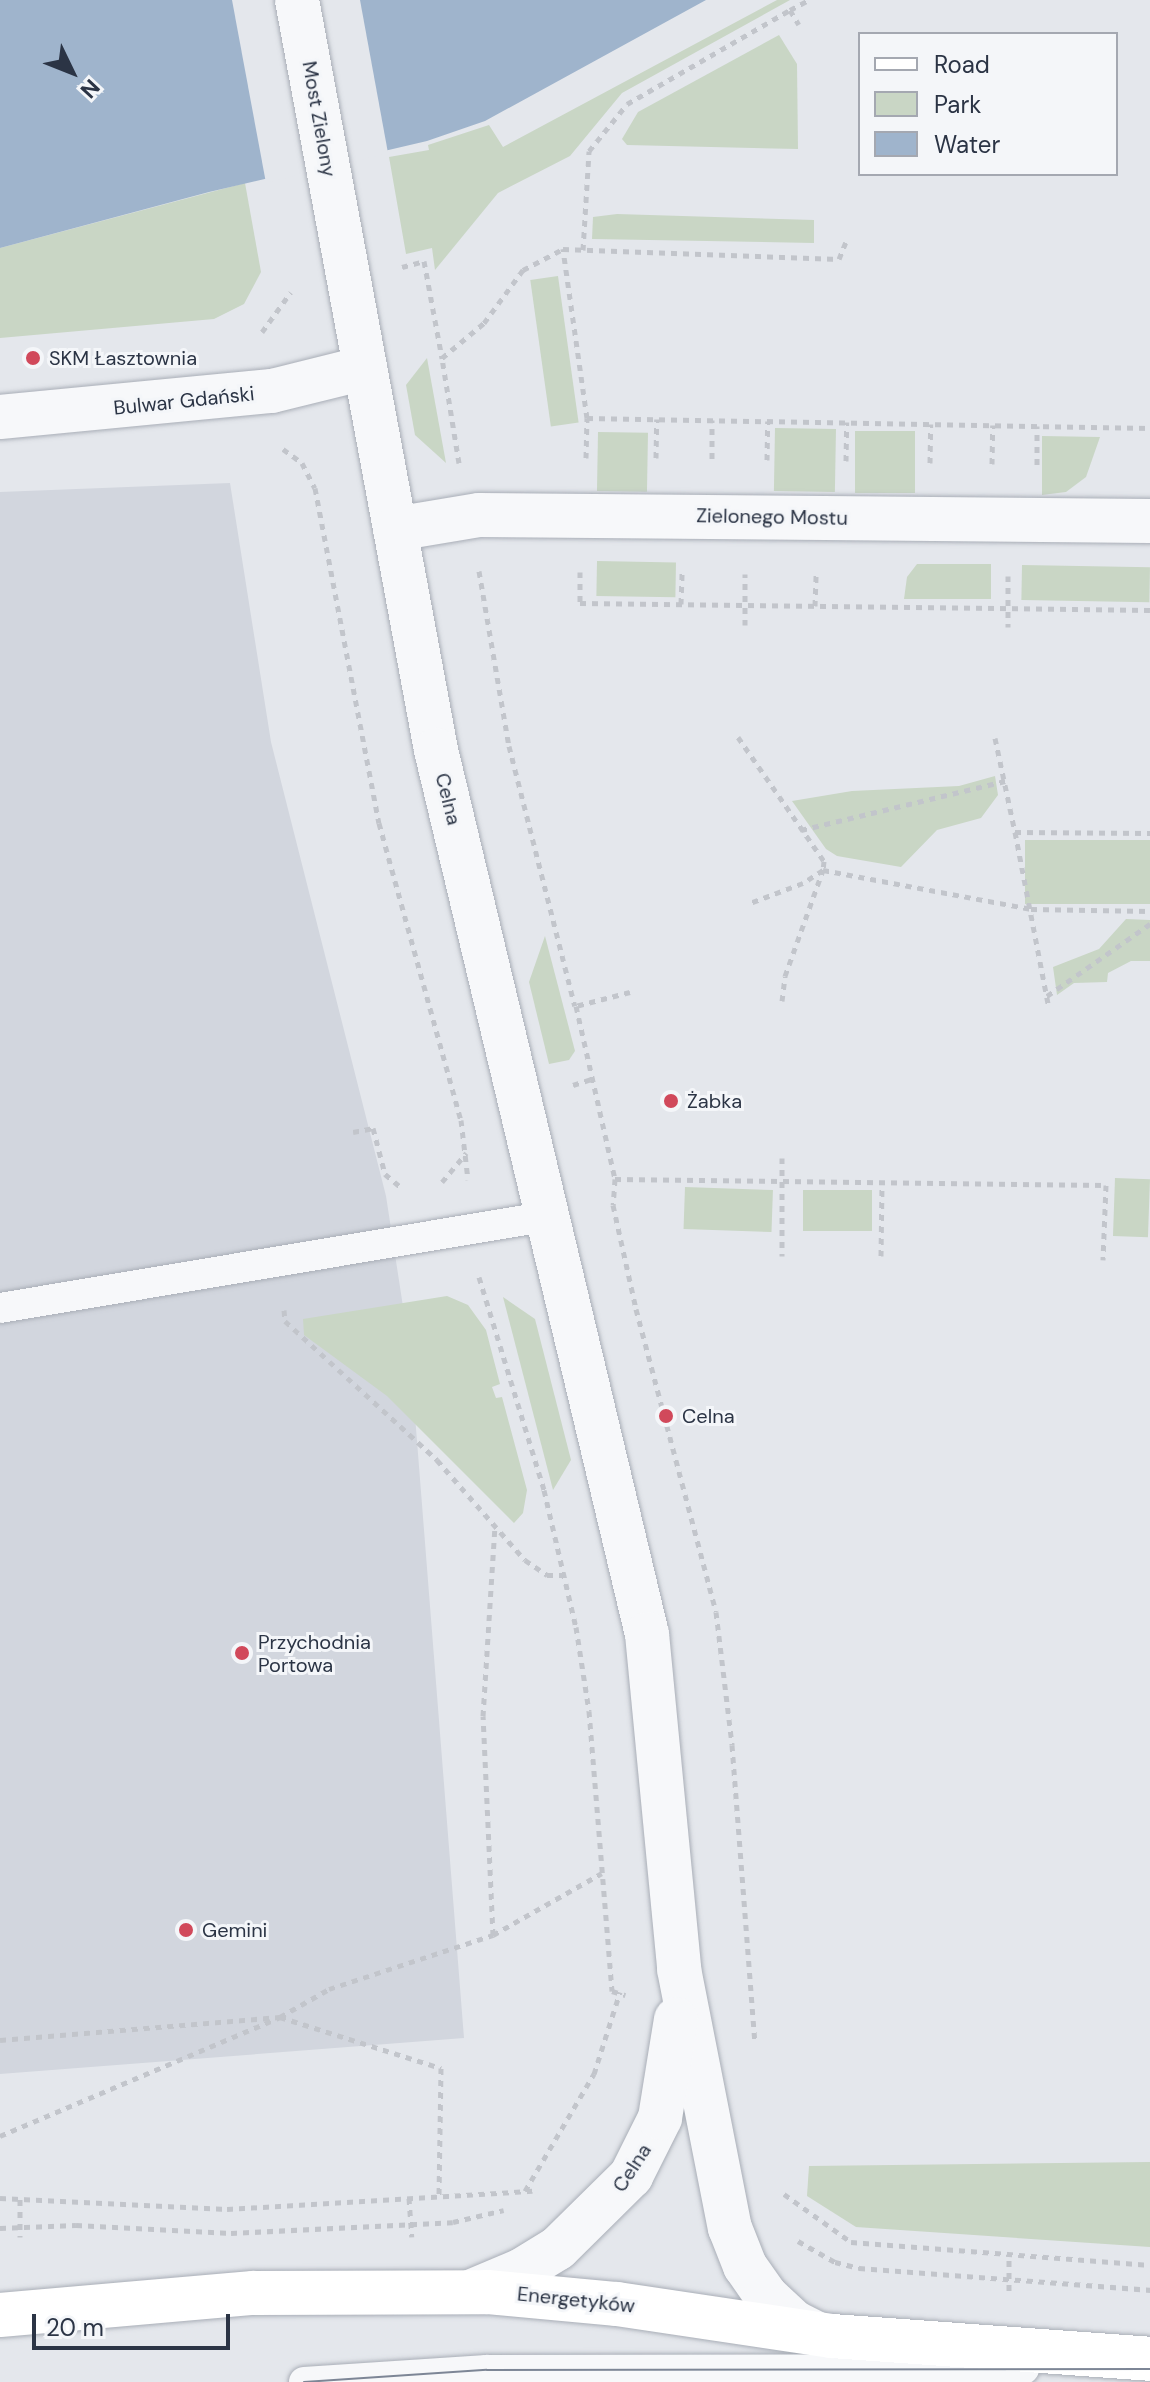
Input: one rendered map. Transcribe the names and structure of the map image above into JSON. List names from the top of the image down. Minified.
{"streets":{"main road":["Energetyków"],"street":["Most Zielony","Bulwar Gdański","Zielonego Mostu","Celna"]},"crossings":[["Most Zielony","Celna"],["Bulwar Gdański","Celna"],["Zielonego Mostu","Celna"],["Celna","Energetyków"]],"places":["SKM Łasztownia","Żabka","Celna","Przychodnia Portowa","Gemini"],"legend":["Road","Park","Water"],"scale_bar":"20 m","north":"bottom right"}
